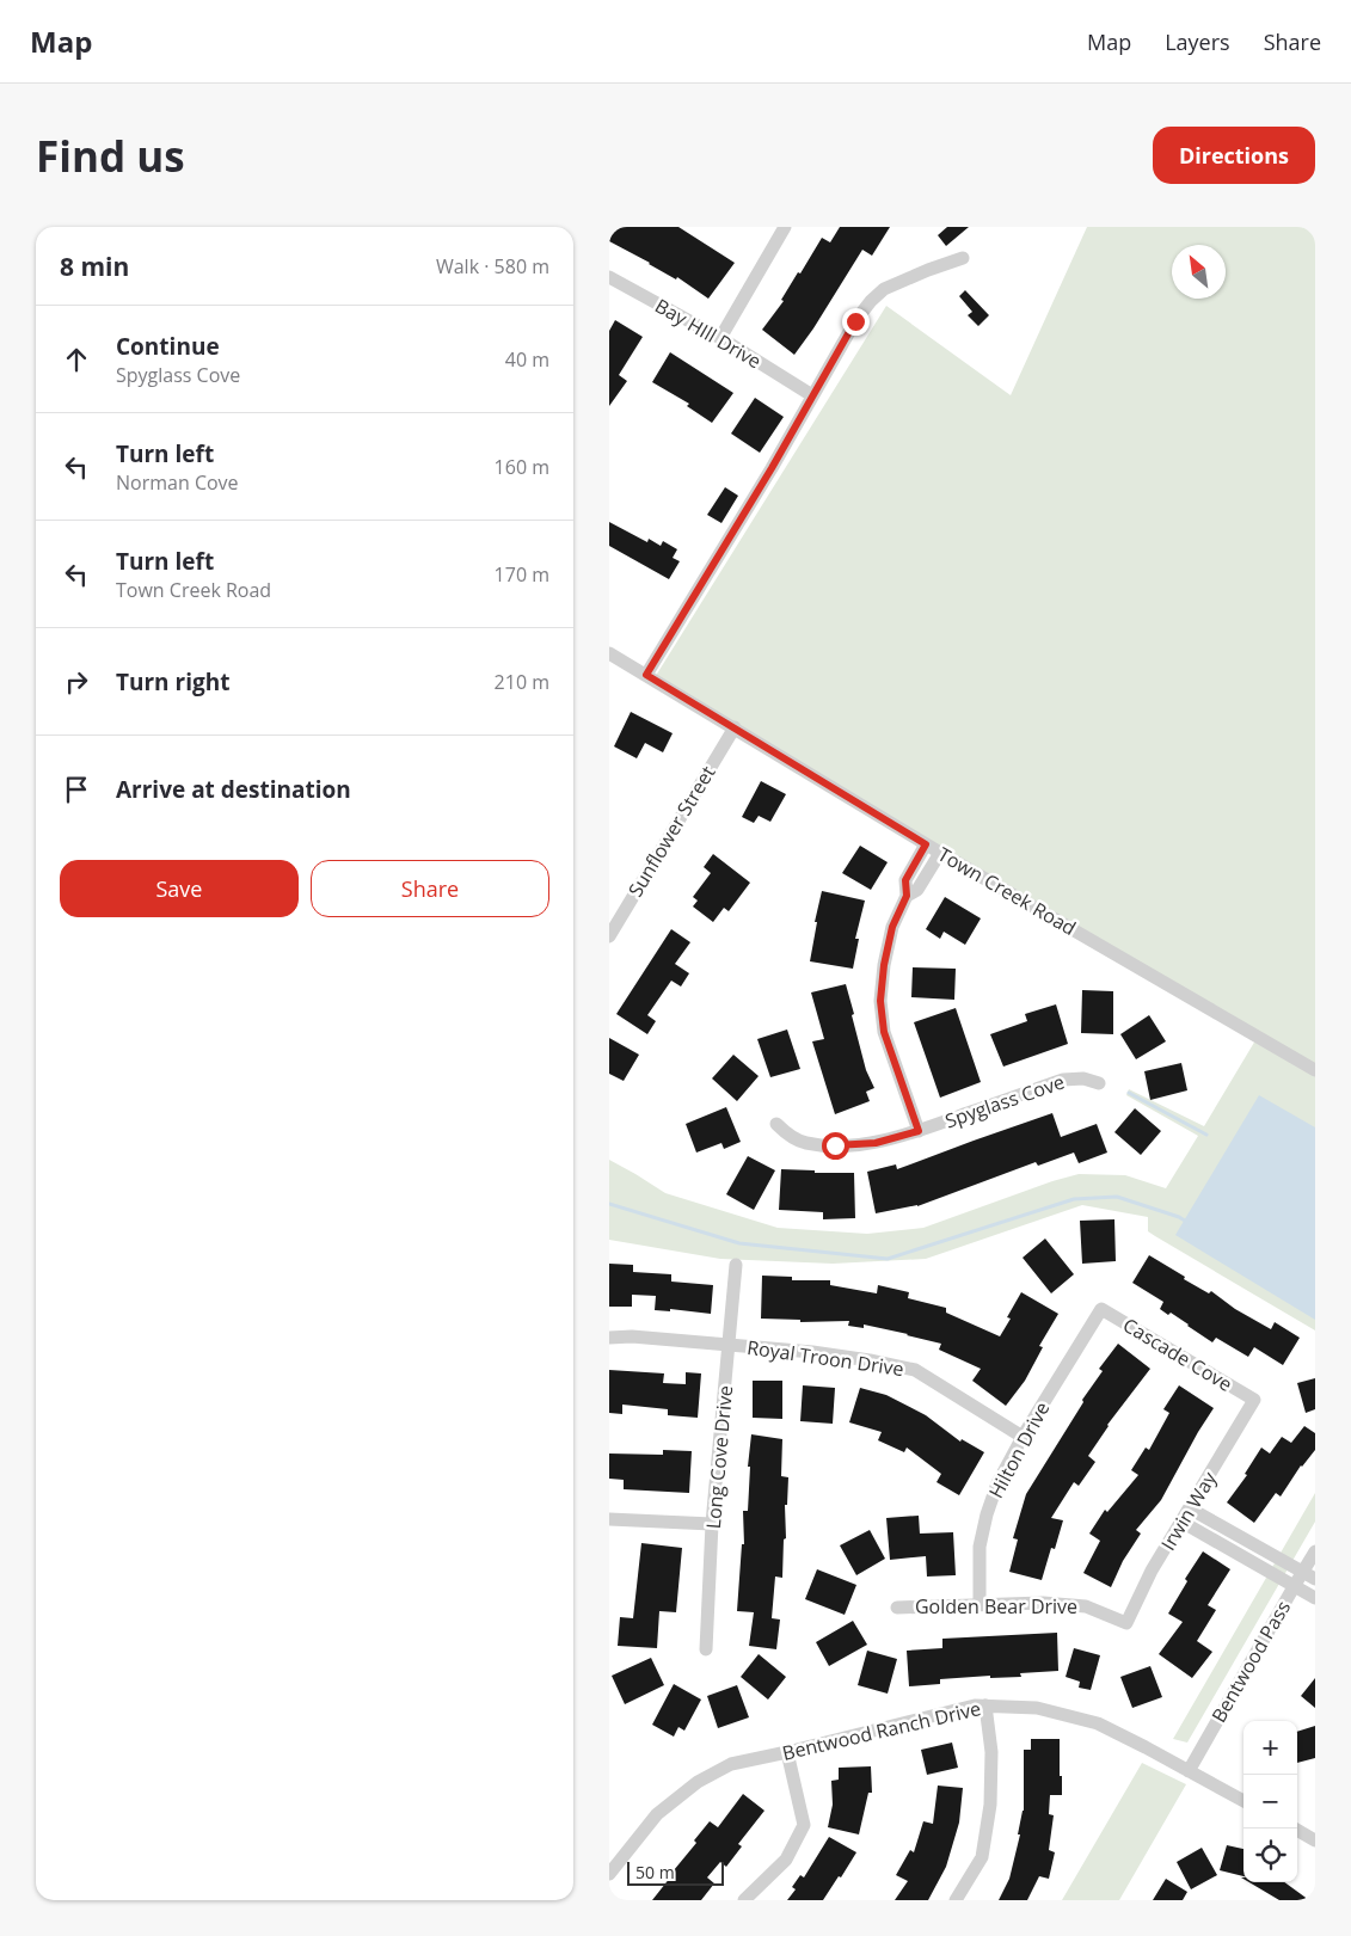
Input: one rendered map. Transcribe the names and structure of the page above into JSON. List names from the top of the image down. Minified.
{"streets":{"street":["Bay HIll Drive","Sunflower Street","Town Creek Road","Spyglass Cove","Cascade Cove","Royal Troon Drive","Hilton Drive","Long Cove Drive","Irwin Way","Golden Bear Drive","Bentwood Pass","Bentwood Ranch Drive"]},"crossings":[["Sunflower Street","Town Creek Road"],["Cascade Cove","Hilton Drive"],["Cascade Cove","Irwin Way"],["Royal Troon Drive","Hilton Drive"],["Royal Troon Drive","Long Cove Drive"],["Hilton Drive","Golden Bear Drive"],["Irwin Way","Golden Bear Drive"],["Bentwood Pass","Bentwood Ranch Drive"]],"scale_bar":"50 m","north":"top left","page":{"header":"Map","nav":["Map","Layers","Share"],"buttons":["Directions",["Save","Share"]],"title":"Find us","heading":["8 min","Walk · 580 m"],"list":[["Continue","Spyglass Cove","40 m"],["Turn left","Norman Cove","160 m"],["Turn left","Town Creek Road","170 m"],["Turn right","210 m"],"Arrive at destination"],"map_buttons":["+","−"],"scale":"50 m"}}
